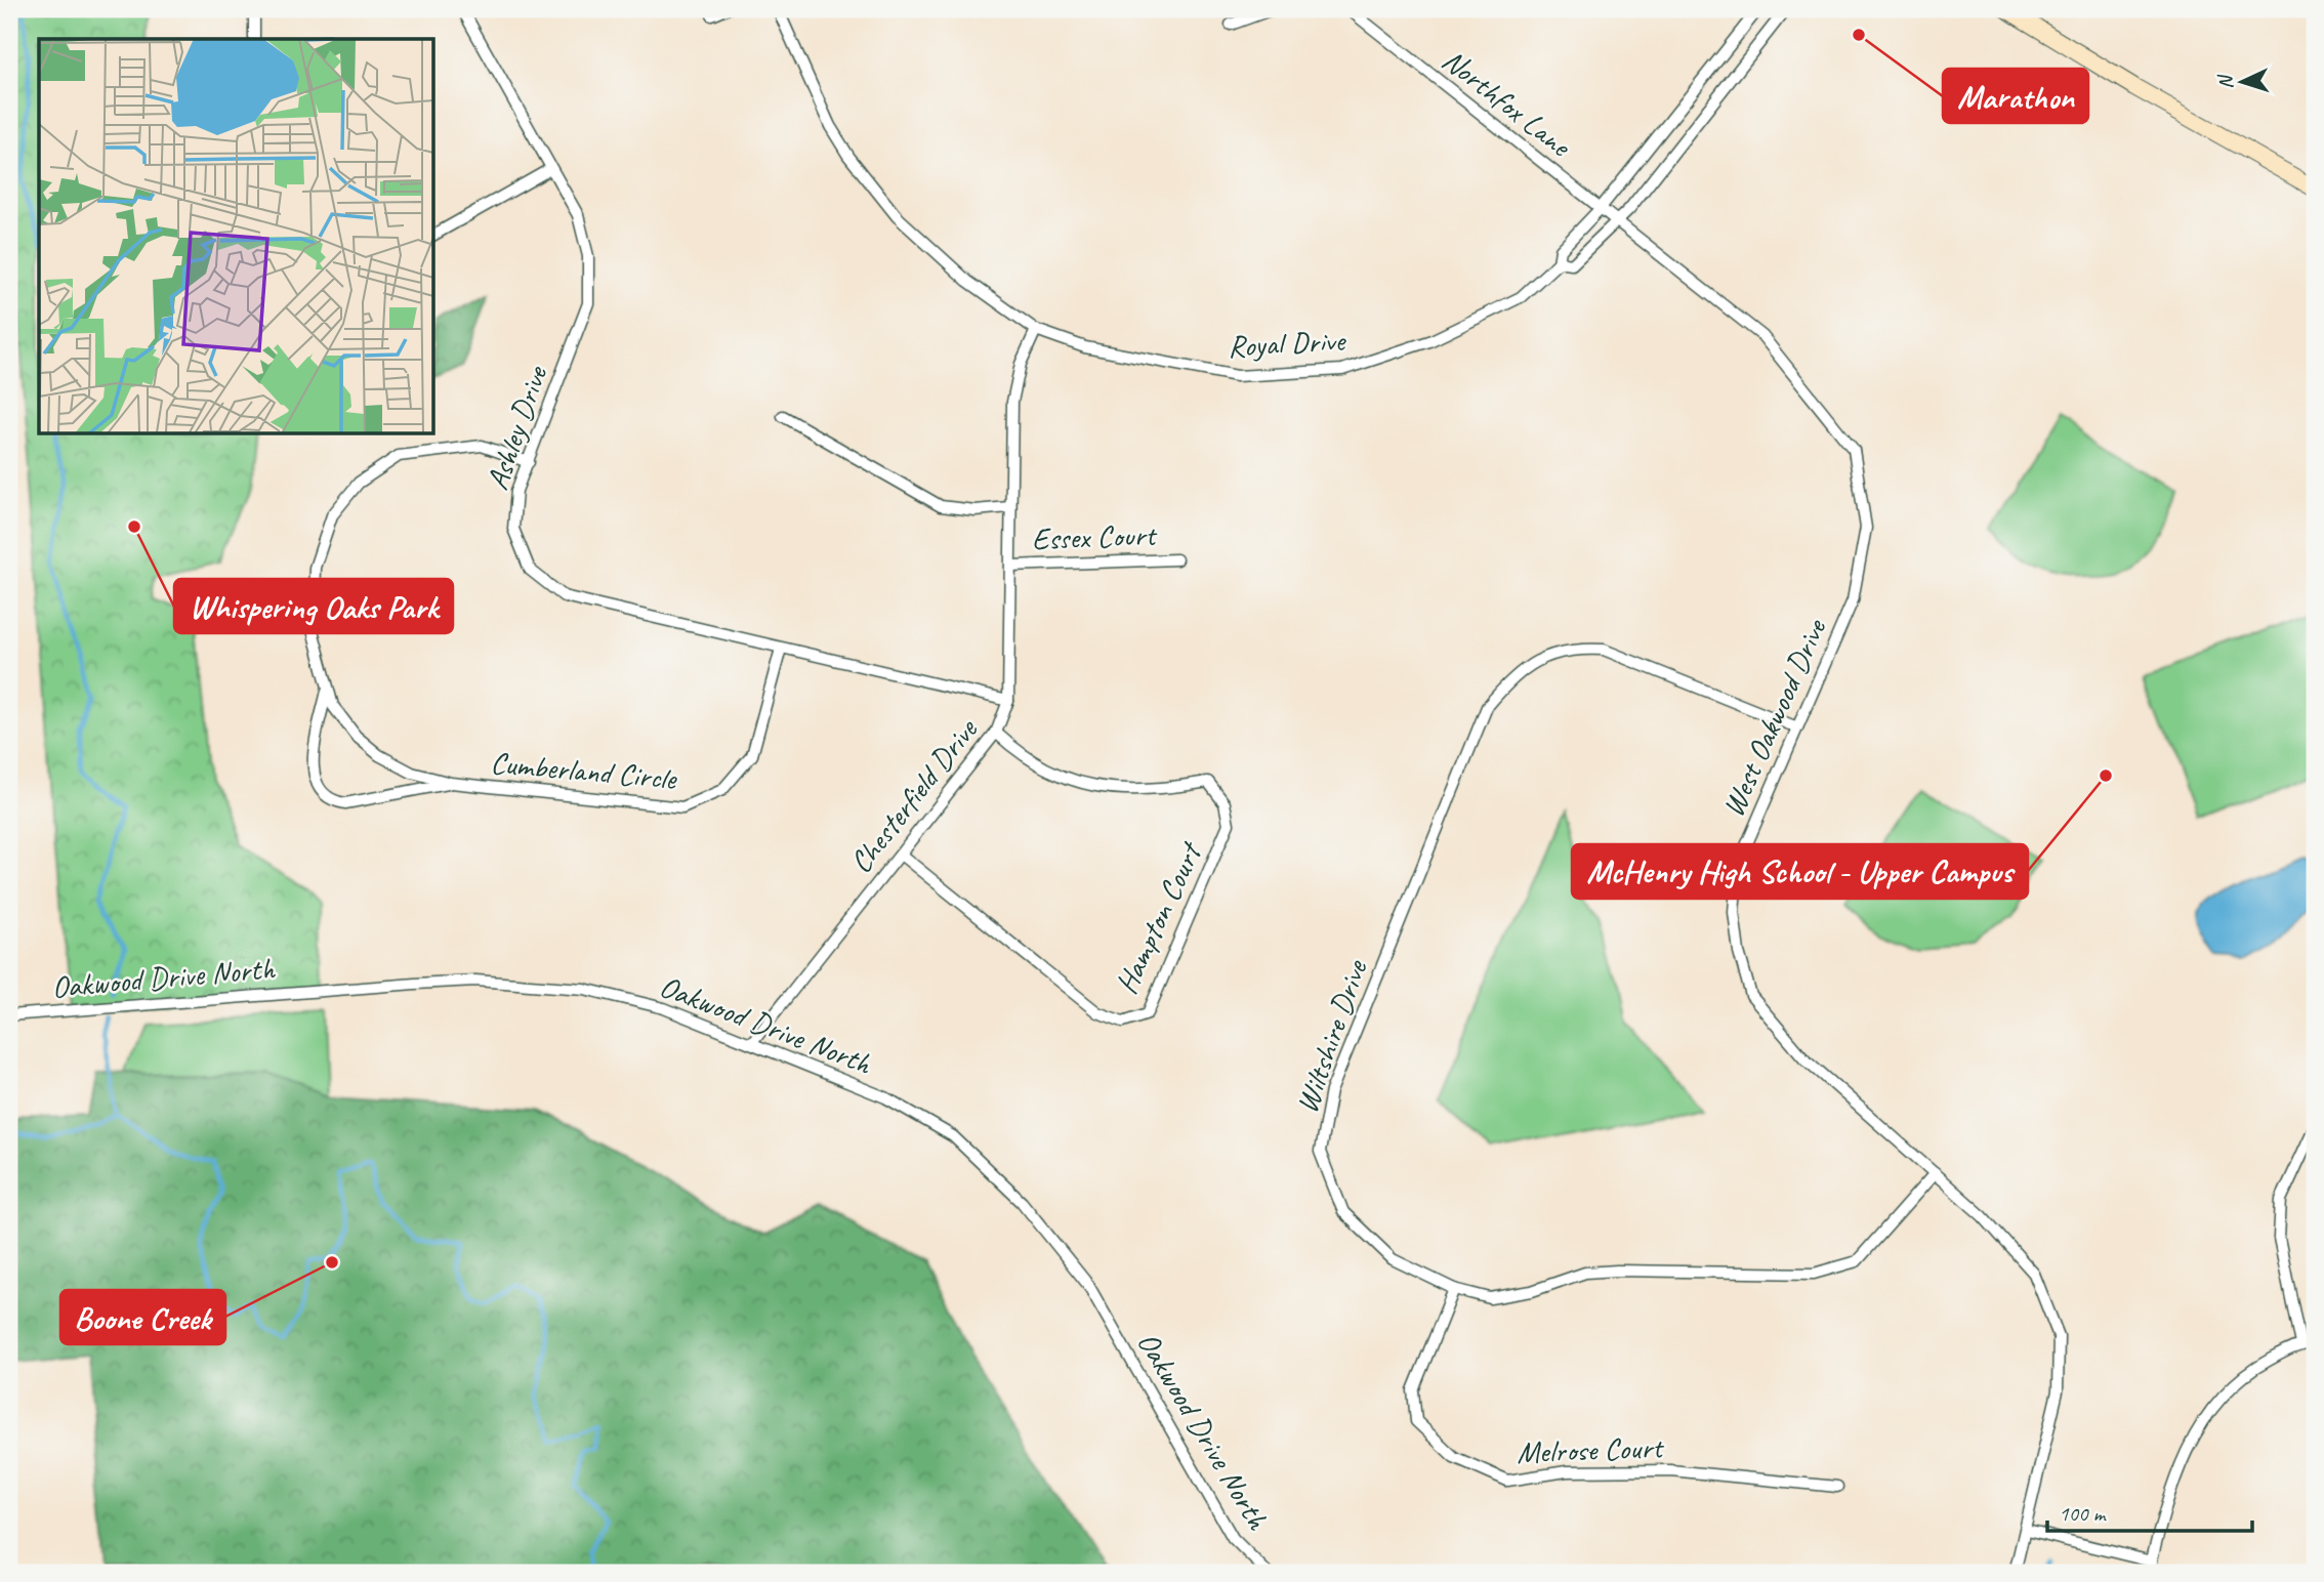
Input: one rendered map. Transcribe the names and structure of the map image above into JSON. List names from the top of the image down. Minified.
{"streets":{"street":["Northfox Lane","Royal Drive","Ashley Drive","Essex Court","West Oakwood Drive","Cumberland Circle","Chesterfield Drive","Hampton Court","Oakwood Drive North","Wiltshire Drive","Melrose Court"]},"crossings":[["Northfox Lane","Royal Drive"],["Northfox Lane","West Oakwood Drive"],["Royal Drive","West Oakwood Drive"],["Royal Drive","Chesterfield Drive"],["Ashley Drive","Cumberland Circle"],["Ashley Drive","Chesterfield Drive"],["Essex Court","Chesterfield Drive"],["West Oakwood Drive","Wiltshire Drive"],["Chesterfield Drive","Hampton Court"],["Chesterfield Drive","Oakwood Drive North"],["Wiltshire Drive","Melrose Court"]],"places":["Marathon","Whispering Oaks Park","McHenry High School - Upper Campus","Boone Creek"],"scale_bar":"100 m","north":"left"}
